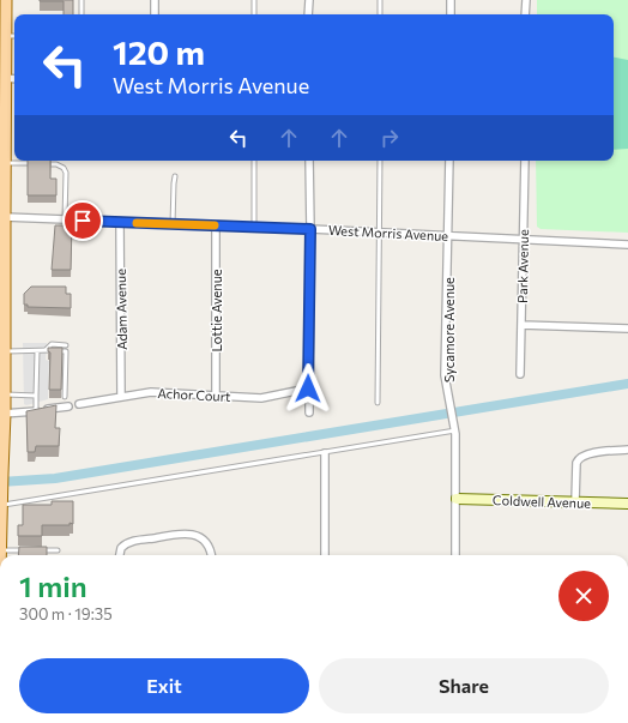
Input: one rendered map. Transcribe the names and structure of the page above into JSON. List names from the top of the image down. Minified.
{"streets":{"street":["West Morris Avenue","Park Avenue","Adam Avenue","Lottie Avenue","Sycamore Avenue","Achor Court","Coldwell Avenue"]},"crossings":[["West Morris Avenue","Park Avenue"],["West Morris Avenue","Adam Avenue"],["West Morris Avenue","Lottie Avenue"],["West Morris Avenue","Sycamore Avenue"],["Adam Avenue","Achor Court"],["Lottie Avenue","Achor Court"],["Sycamore Avenue","Coldwell Avenue"]],"page":{"turn":["120 m","West Morris Avenue"],"heading":["1 min","300 m · 19:35"],"buttons":["Exit","Share"]}}
